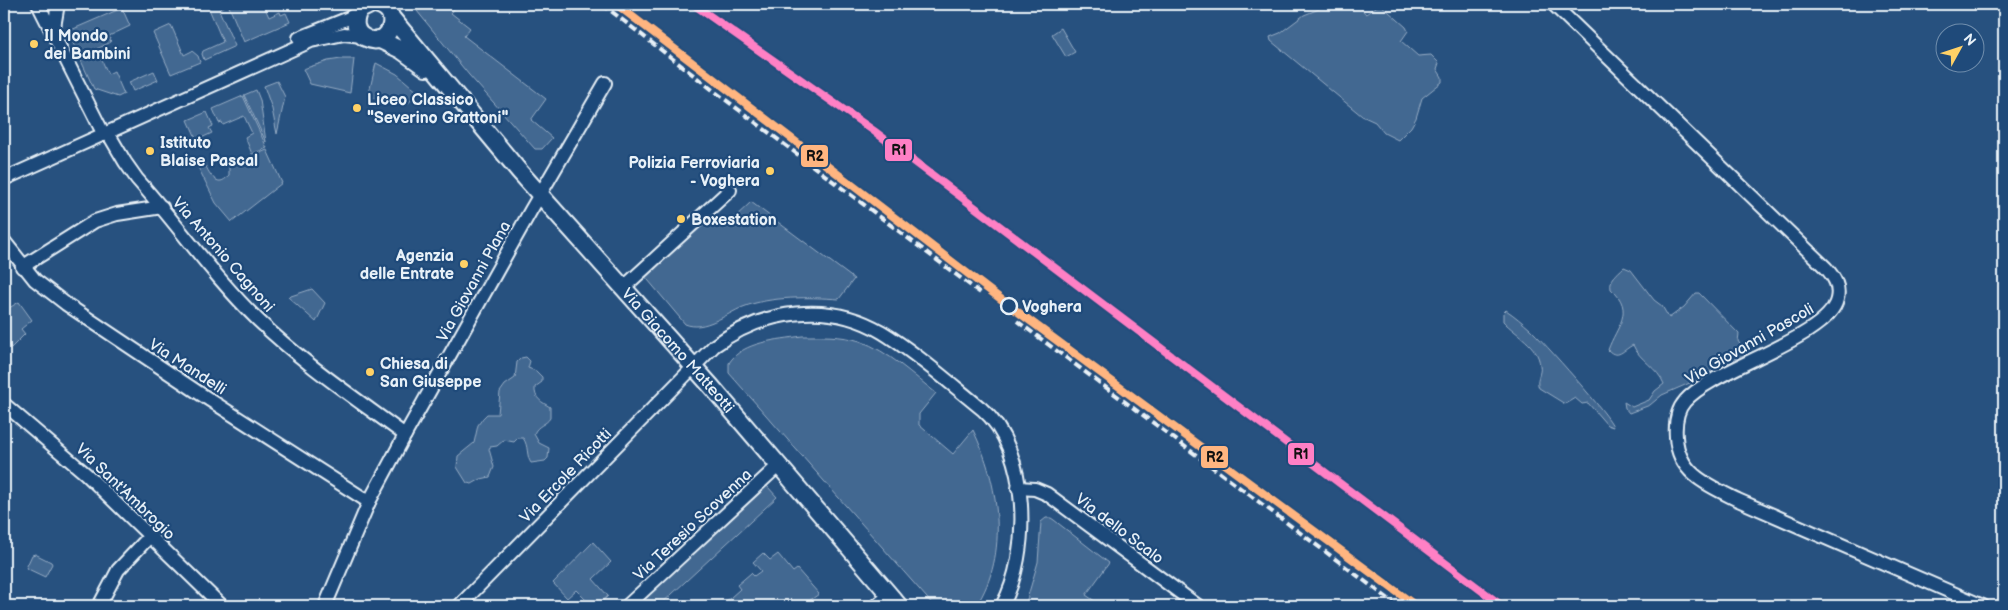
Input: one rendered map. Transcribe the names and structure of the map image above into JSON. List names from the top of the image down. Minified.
{"streets":{"street":["Via Antonio Cagnoni","Via Giovanni Plana","Via Giovanni Pascoli","Via Giacomo Matteotti","Via Mandelli","Via Ercole Ricotti","Via Sant'Ambrogio","Via Teresio Scovenna","Via dello Scalo"]},"crossings":[["Via Antonio Cagnoni","Via Giovanni Plana"],["Via Giovanni Plana","Via Giacomo Matteotti"],["Via Giovanni Plana","Via Mandelli"],["Via Giacomo Matteotti","Via Ercole Ricotti"],["Via Giacomo Matteotti","Via Teresio Scovenna"],["Via Ercole Ricotti","Via dello Scalo"]],"places":["Il Mondo dei Bambini","Liceo Classico \"Severino Grattoni\"","Istituto Blaise Pascal","Polizia Ferroviaria - Voghera","Boxestation","Agenzia delle Entrate","Voghera","Chiesa di San Giuseppe"],"lines":["transit line R1","transit line R2"],"north":"top right"}
